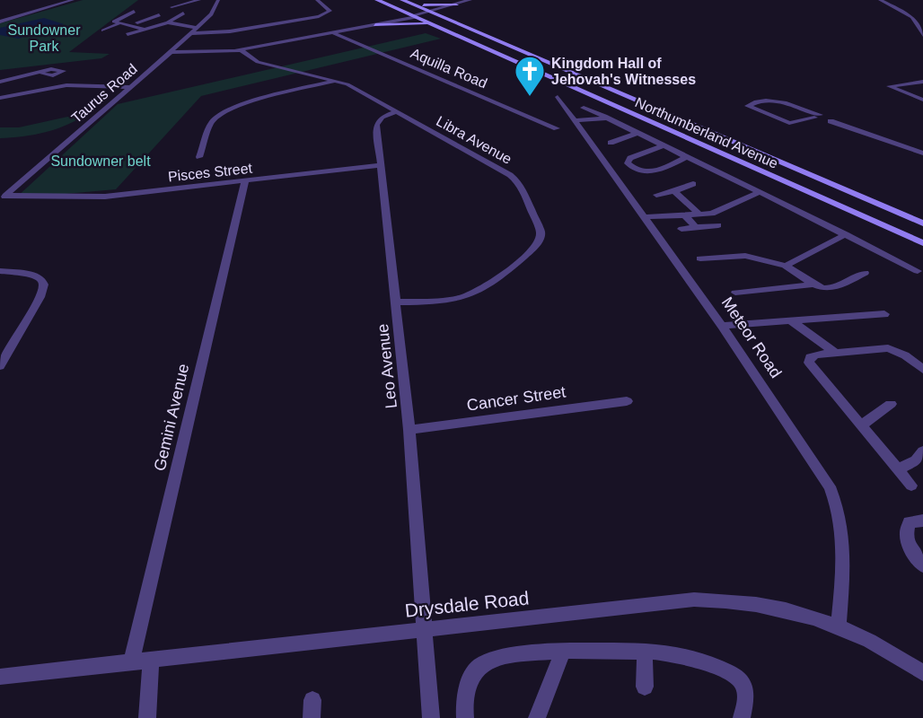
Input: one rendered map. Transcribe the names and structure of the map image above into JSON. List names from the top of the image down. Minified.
{"streets":{"main road":["Northumberland Avenue"],"street":["Aquilla Road","Taurus Road","Libra Avenue","Pisces Street","Meteor Road","Leo Avenue","Cancer Street","Gemini Avenue","Drysdale Road"]},"crossings":[["Taurus Road","Pisces Street"],["Libra Avenue","Leo Avenue"],["Pisces Street","Leo Avenue"],["Pisces Street","Gemini Avenue"],["Meteor Road","Drysdale Road"],["Leo Avenue","Cancer Street"],["Leo Avenue","Drysdale Road"],["Gemini Avenue","Drysdale Road"]],"parks":["Sundowner Park","Sundowner belt"],"places":{"church":["Kingdom Hall of Jehovah's Witnesses"]}}
